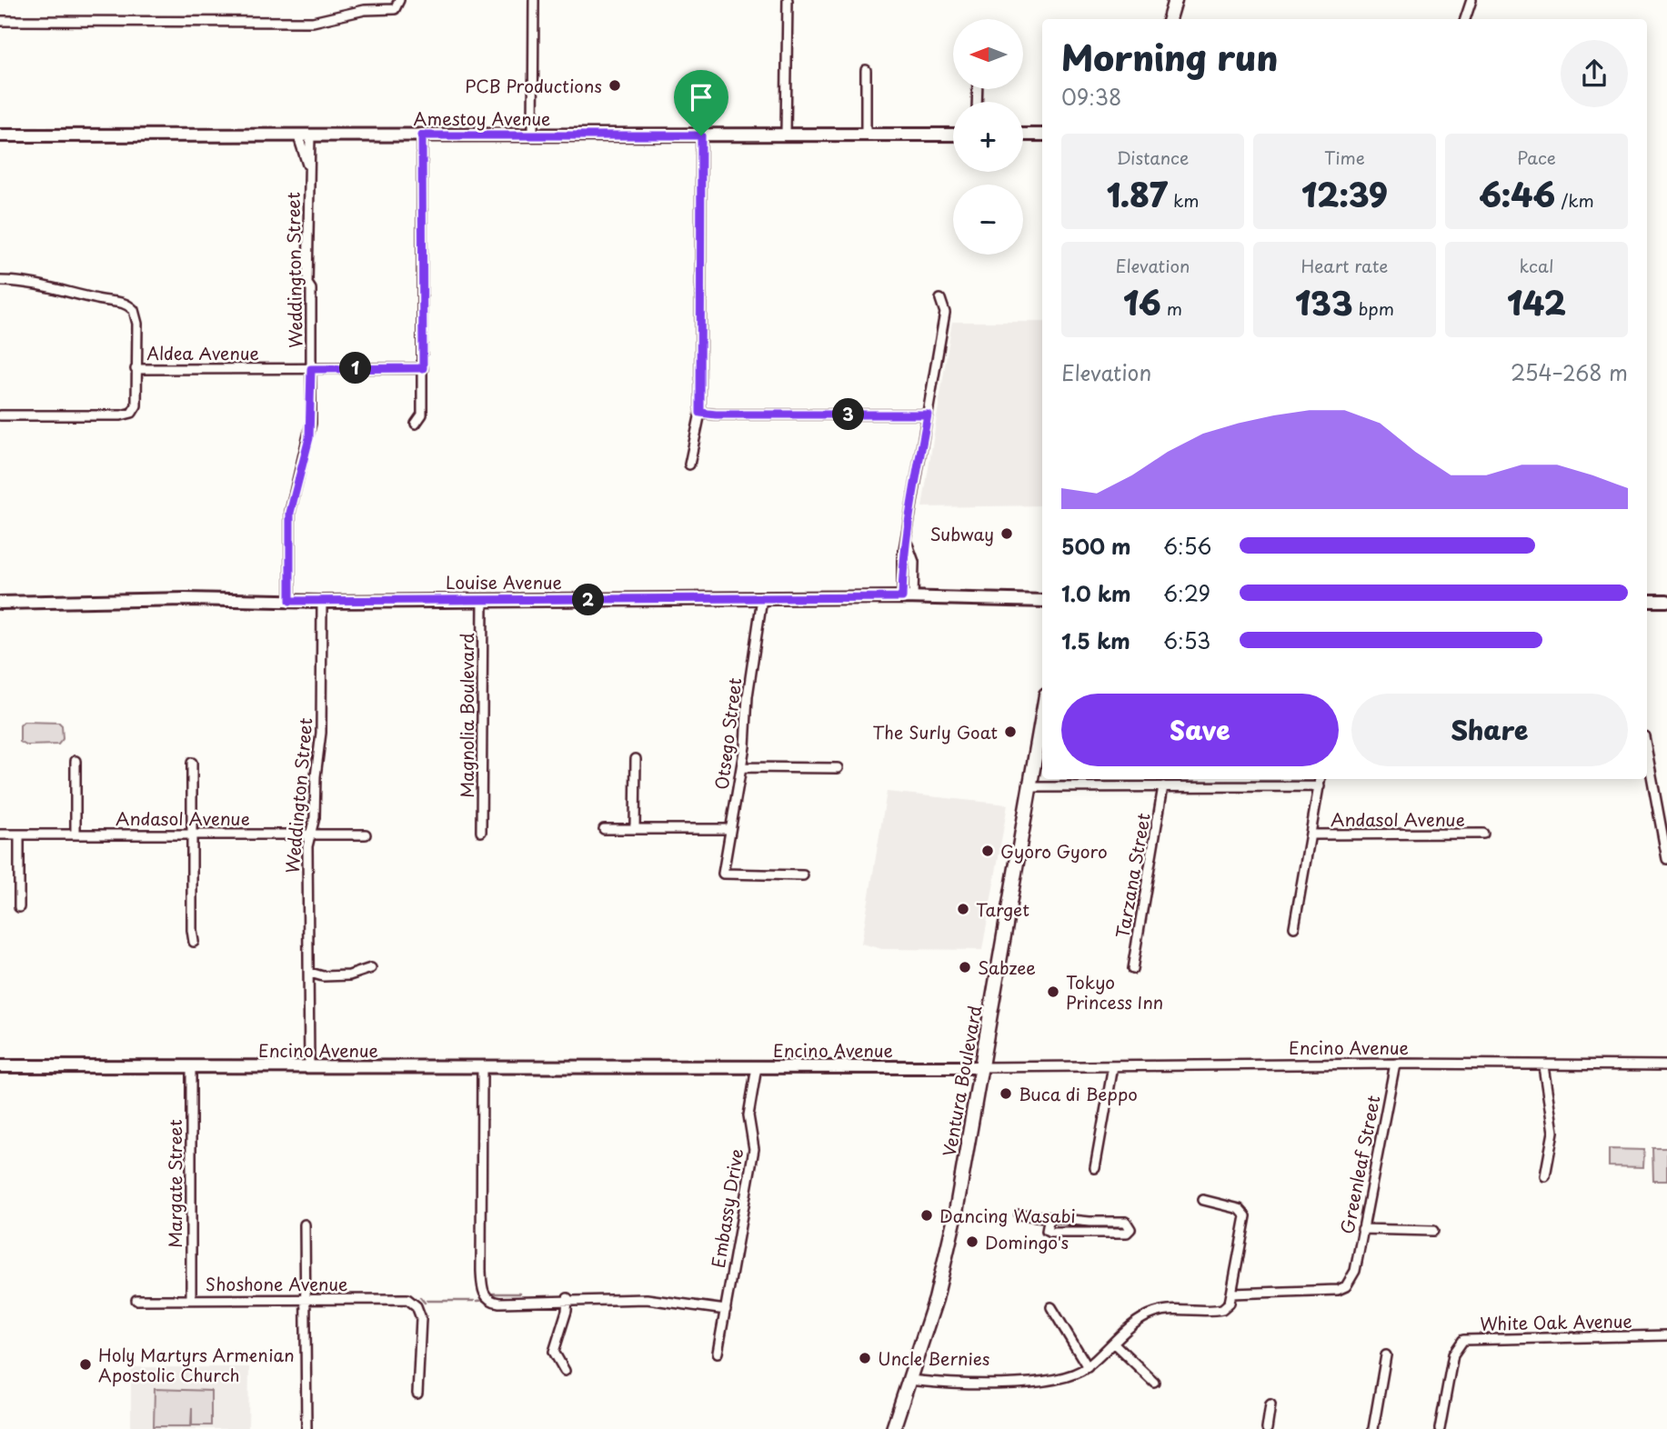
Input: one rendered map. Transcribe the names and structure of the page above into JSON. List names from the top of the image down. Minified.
{"streets":{"main road":["Ventura Boulevard"],"street":["Amestoy Avenue","Weddington Street","Aldea Avenue","Louise Avenue","Magnolia Boulevard","Otsego Street","Andasol Avenue","Tarzana Street","Encino Avenue","Greenleaf Street","Margate Street","Embassy Drive","Shoshone Avenue","White Oak Avenue"]},"crossings":[["Amestoy Avenue","Weddington Street"],["Weddington Street","Aldea Avenue"],["Weddington Street","Louise Avenue"],["Weddington Street","Andasol Avenue"],["Weddington Street","Encino Avenue"],["Louise Avenue","Magnolia Boulevard"],["Louise Avenue","Otsego Street"],["Andasol Avenue","Tarzana Street"],["Andasol Avenue","Ventura Boulevard"],["Encino Avenue","Ventura Boulevard"],["Encino Avenue","Greenleaf Street"],["Encino Avenue","Margate Street"],["Encino Avenue","Embassy Drive"],["Margate Street","Shoshone Avenue"]],"places":["PCB Productions","Subway","The Surly Goat","Gyoro Gyoro","Target","Sabzee","Tokyo Princess Inn","Buca di Beppo","Dancing Wasabi","Domingo's","Uncle Bernies","Holy Martyrs Armenian Apostolic Church"],"north":"left","page":{"map_buttons":["+","−"],"heading":["Morning run","09:38"],"stats":[["Distance","1.87 km"],["Time","12:39"],["Pace","6:46 /km"],["Elevation","16 m"],["Heart rate","133 bpm"],["kcal","142"]],"chart":["Elevation","254–268 m"],"pins":["1","3","2"],"list":[{"name":"500 m","note":"6:56"},{"name":"1.0 km","note":"6:29"},{"name":"1.5 km","note":"6:53"}],"buttons":["Save","Share"]}}
